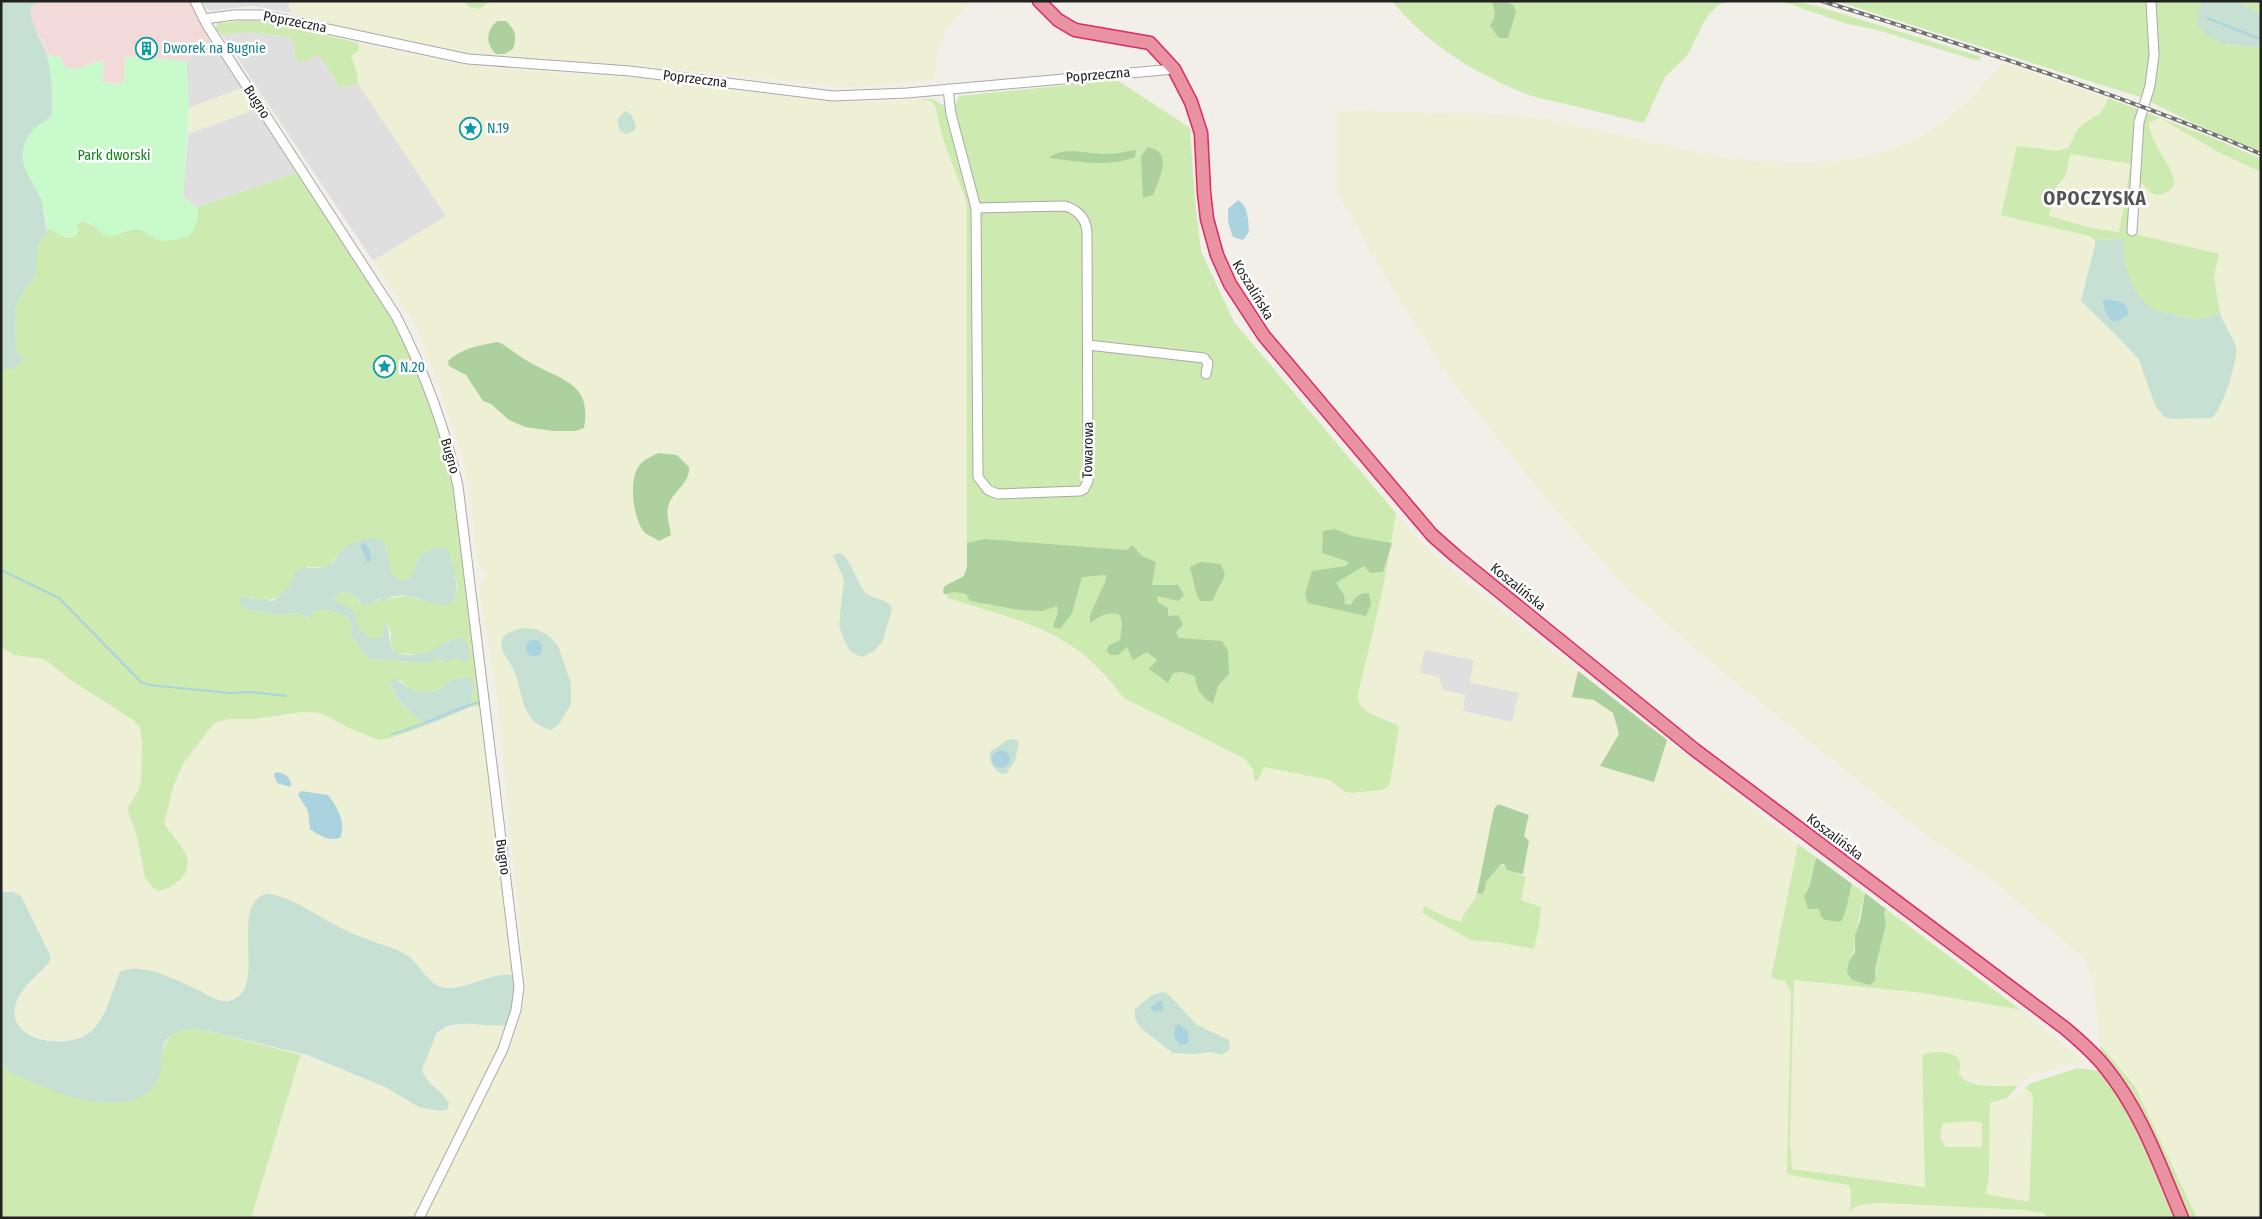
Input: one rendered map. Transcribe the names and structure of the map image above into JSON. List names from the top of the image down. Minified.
{"streets":{"highway":["Koszalińska"],"street":["Poprzeczna","Bugno","Towarowa"]},"crossings":[["Poprzeczna","Bugno"],["Poprzeczna","Koszalińska"]],"districts":["OPOCZYSKA"],"parks":["Park dworski"],"places":{"building":["Dworek na Bugnie"],"place":["N.19","N.20"]}}
